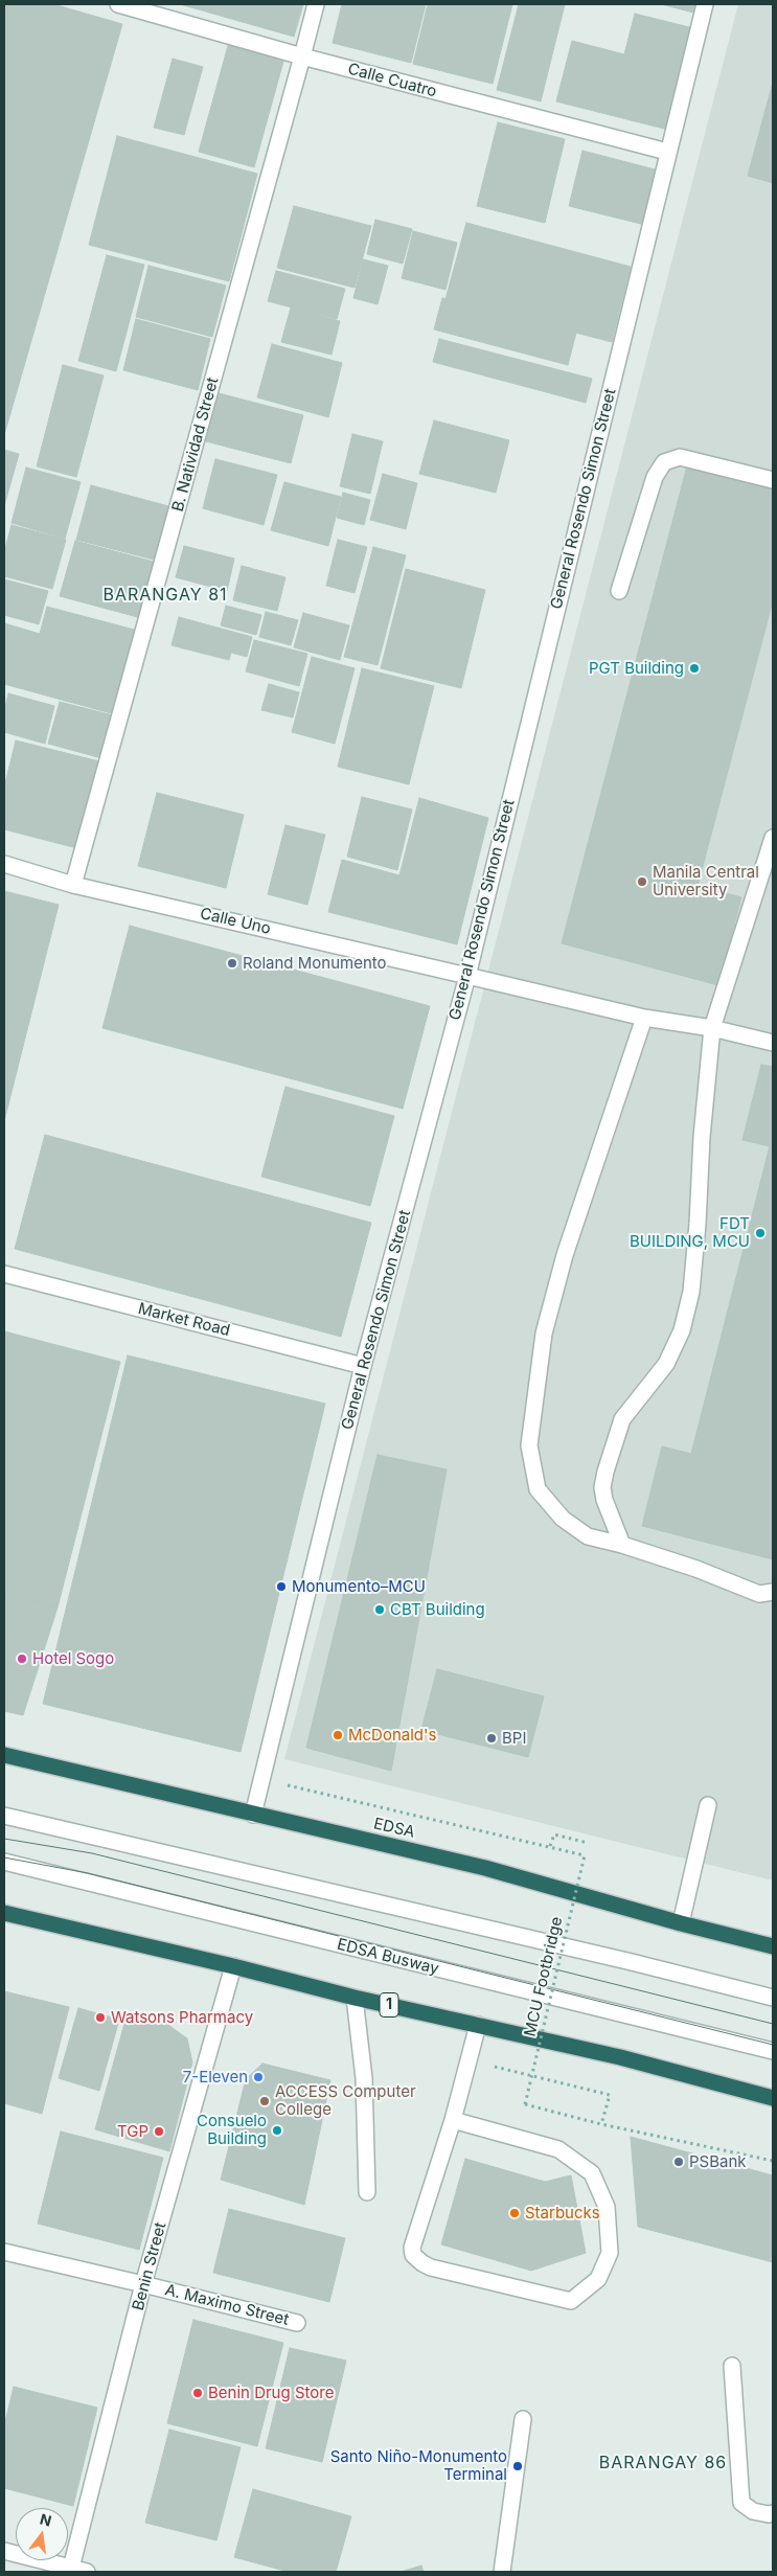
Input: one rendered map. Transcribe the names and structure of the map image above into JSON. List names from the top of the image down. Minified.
{"streets":{"highway":["EDSA","1"],"street":["Calle Cuatro","B. Natividad Street","General Rosendo Simon Street","Calle Uno","Market Road","EDSA Busway","Benin Street","A. Maximo Street"],"path":["MCU Footbridge"]},"crossings":[["Calle Cuatro","B. Natividad Street"],["Calle Cuatro","General Rosendo Simon Street"],["B. Natividad Street","Calle Uno"],["General Rosendo Simon Street","Calle Uno"],["General Rosendo Simon Street","Market Road"],["General Rosendo Simon Street","EDSA"],["1","Benin Street"],["Benin Street","A. Maximo Street"]],"districts":["BARANGAY 81","BARANGAY 86"],"places":["PGT Building","Manila Central University","Roland Monumento","FDT BUILDING, MCU","Monumento–MCU","CBT Building","Hotel Sogo","McDonald's","BPI","Watsons Pharmacy","7-Eleven","ACCESS Computer College","Consuelo Building","TGP","PSBank","Starbucks","Benin Drug Store","Santo Niño-Monumento Terminal"],"north":"top"}
